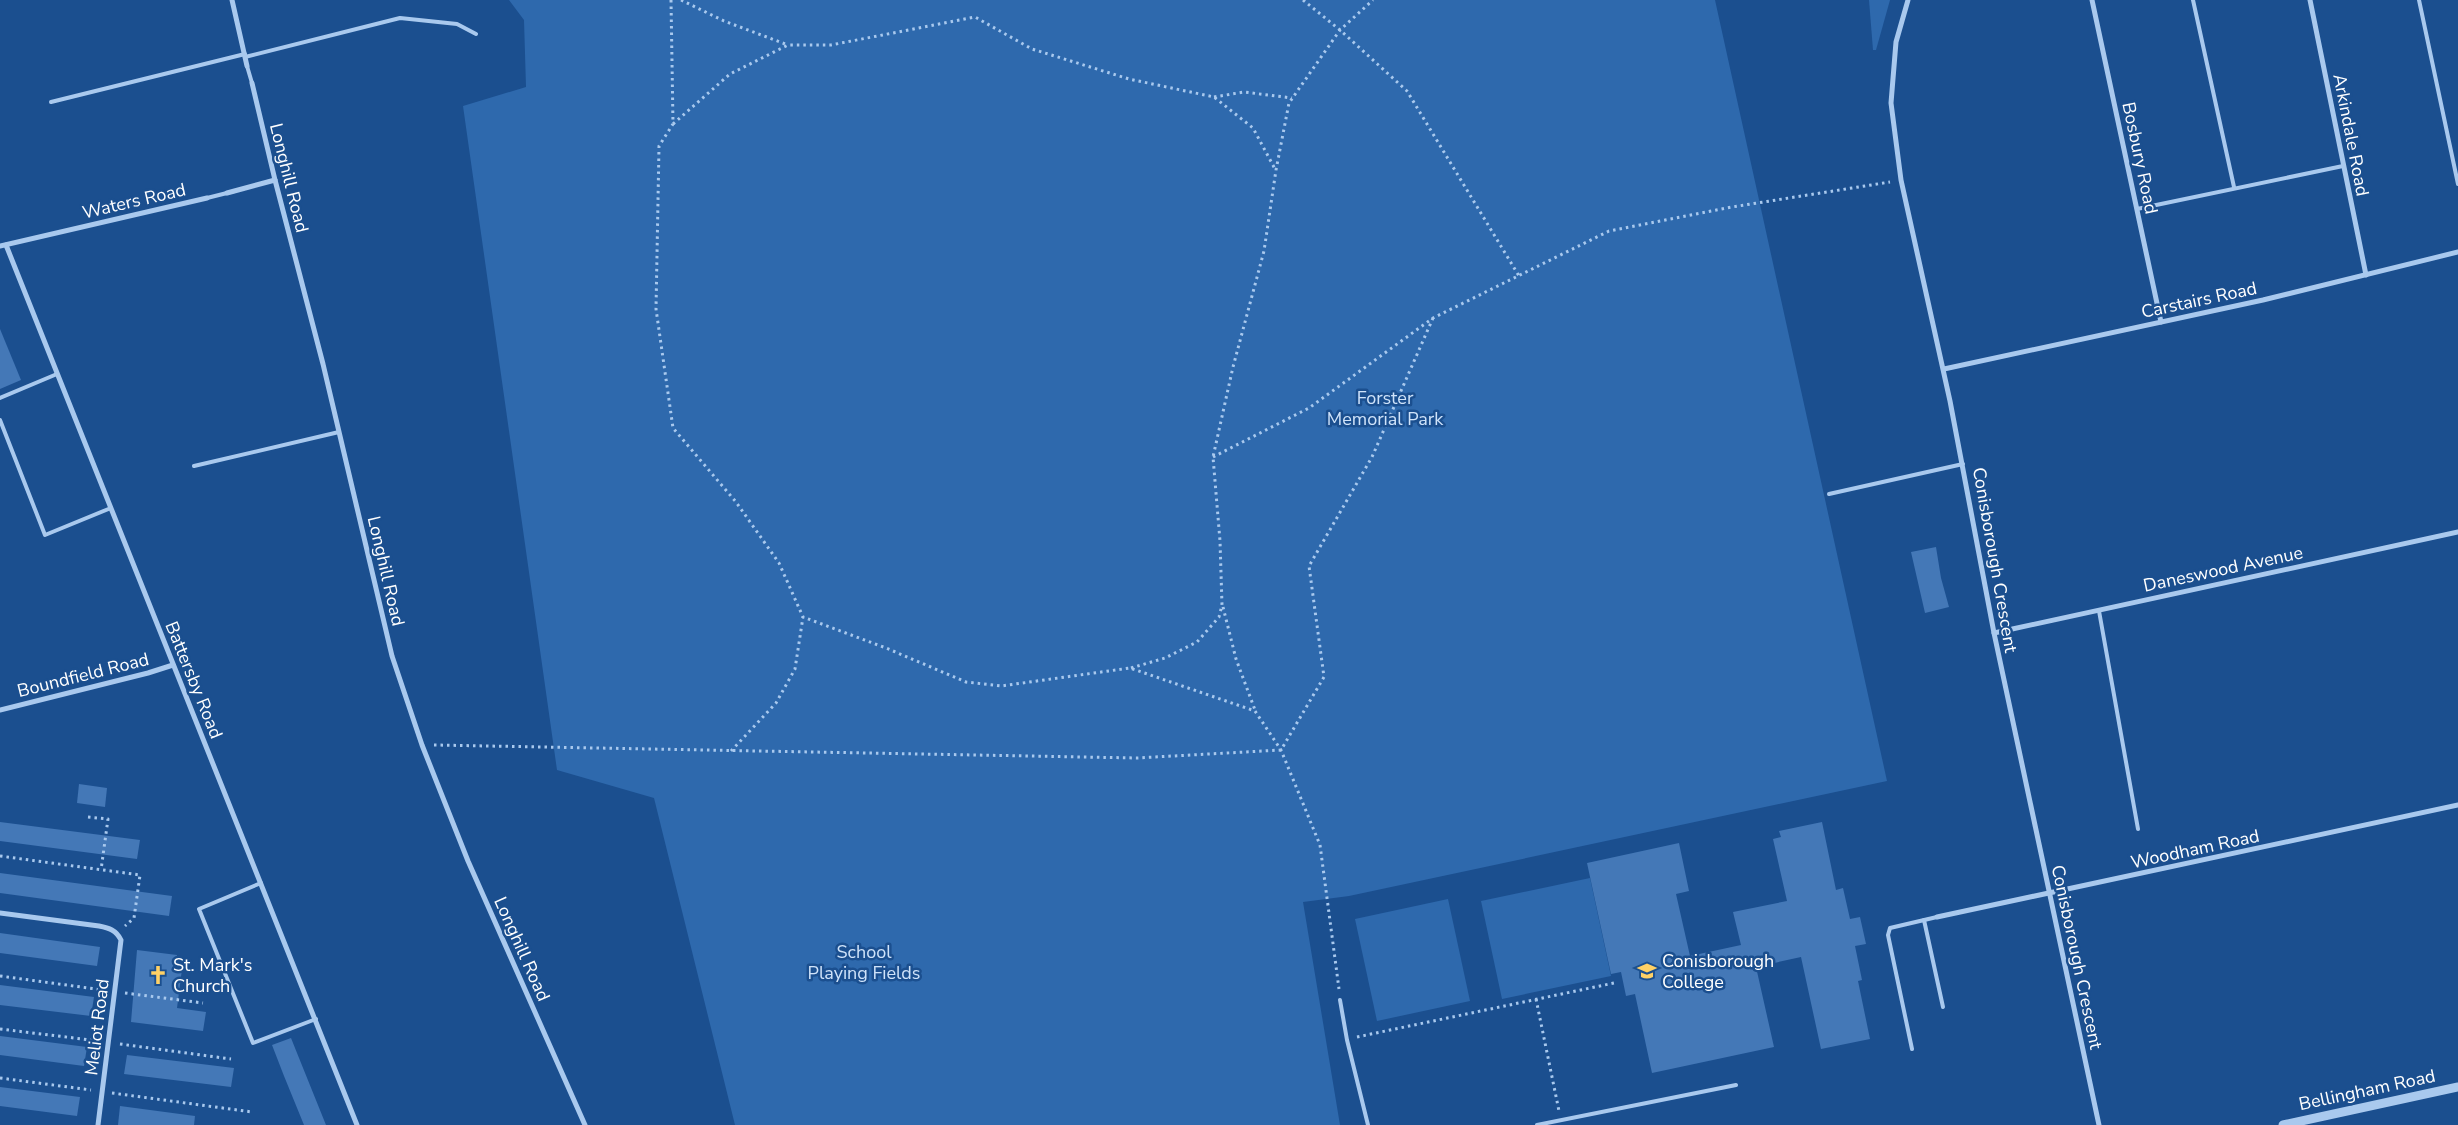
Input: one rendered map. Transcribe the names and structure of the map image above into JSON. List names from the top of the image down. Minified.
{"streets":{"street":["Arkindale Road","Bosbury Road","Longhill Road","Waters Road","Carstairs Road","Conisborough Crescent","Daneswood Avenue","Boundfield Road","Battersby Road","Woodham Road","Meliot Road","Bellingham Road"]},"crossings":[["Arkindale Road","Carstairs Road"],["Bosbury Road","Carstairs Road"],["Longhill Road","Waters Road"],["Waters Road","Battersby Road"],["Carstairs Road","Conisborough Crescent"],["Conisborough Crescent","Daneswood Avenue"],["Conisborough Crescent","Woodham Road"],["Boundfield Road","Battersby Road"]],"parks":["Forster Memorial Park","School Playing Fields"],"places":{"school or university":["Conisborough College"],"church":["St. Mark's Church"]}}
